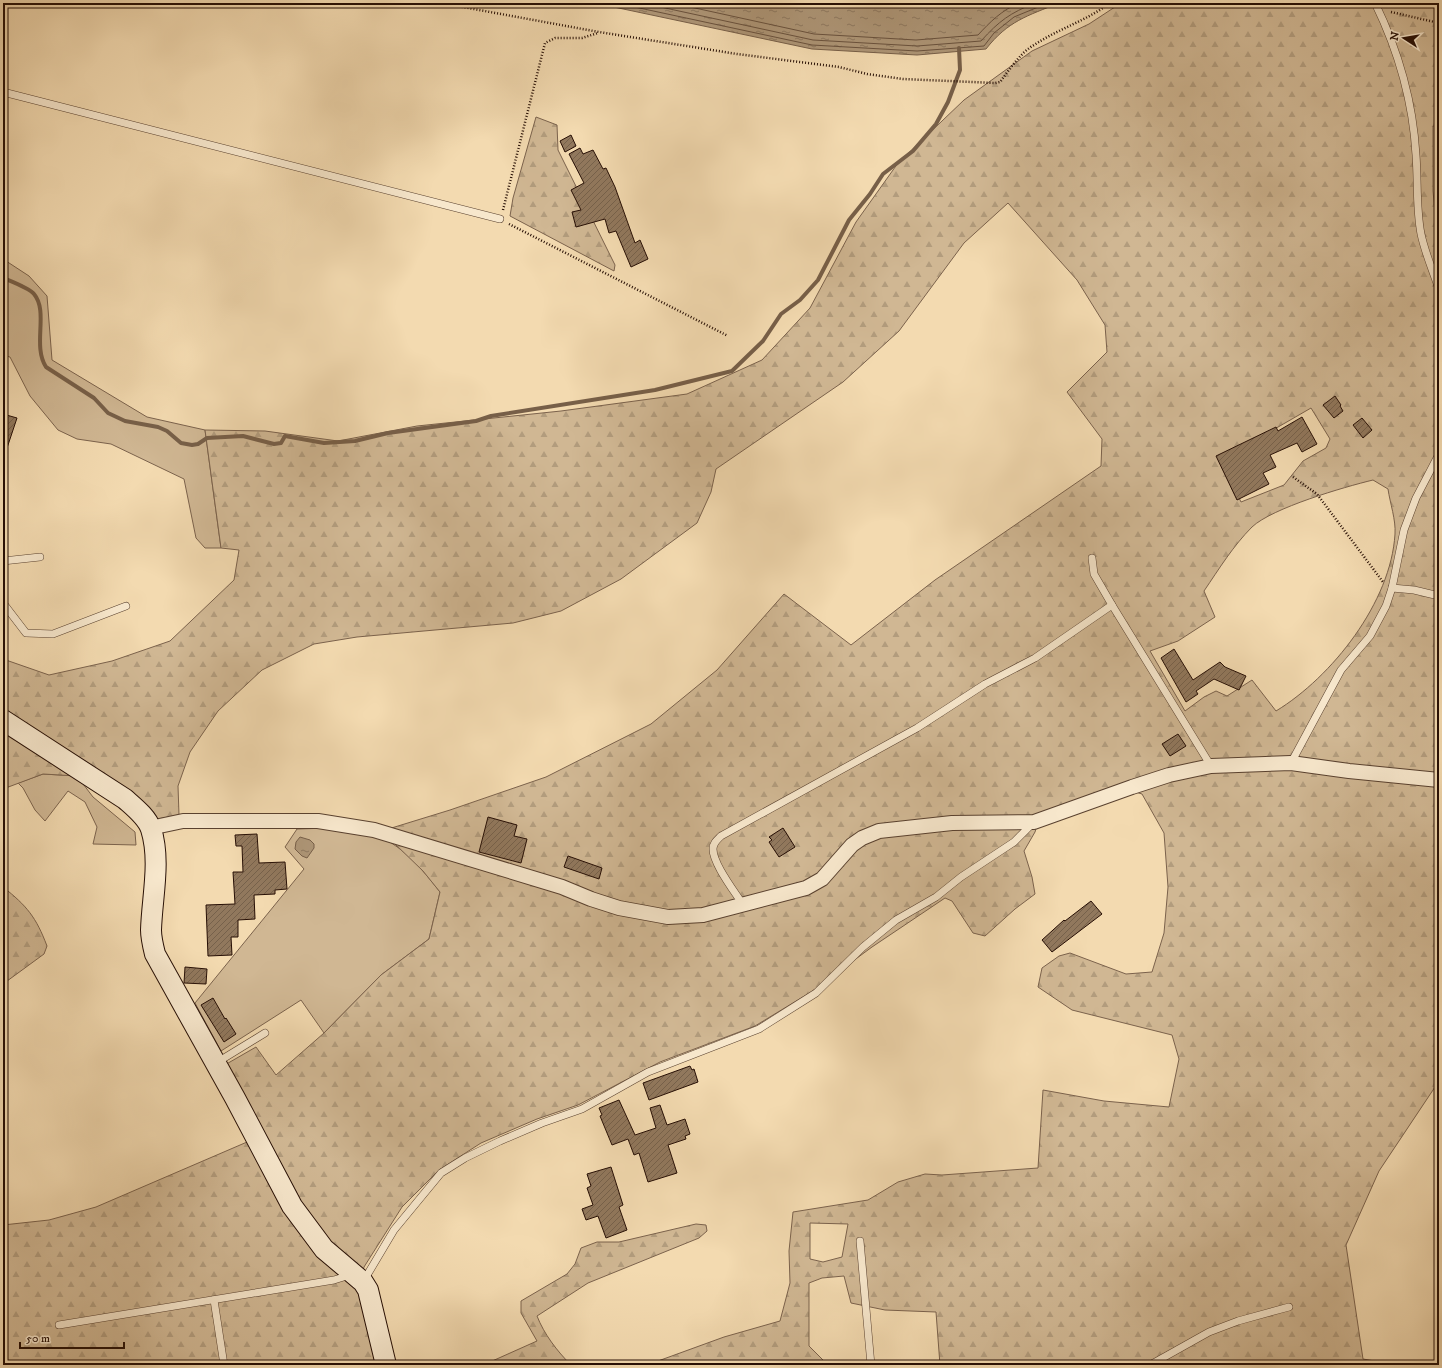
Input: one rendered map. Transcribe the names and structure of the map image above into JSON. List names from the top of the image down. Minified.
{"scale_bar":"50 m","north":"left"}
